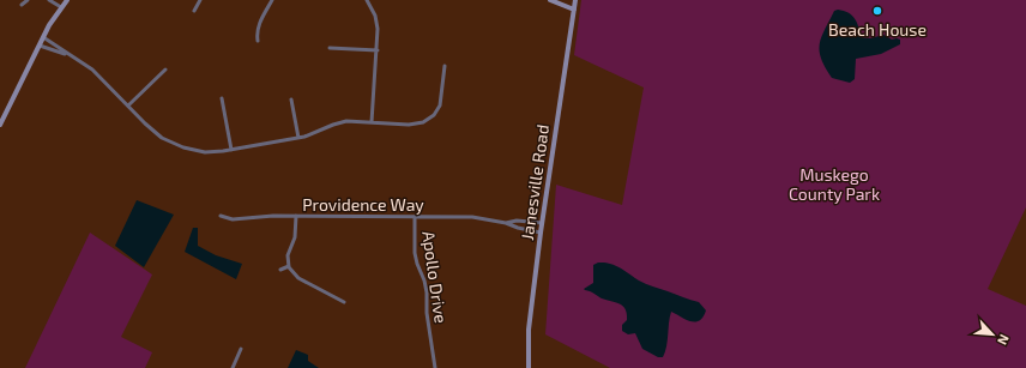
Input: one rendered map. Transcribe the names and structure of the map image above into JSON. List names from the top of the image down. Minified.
{"streets":{"main road":["Janesville Road"],"street":["Providence Way","Apollo Drive"]},"crossings":[["Janesville Road","Providence Way"],["Providence Way","Apollo Drive"]],"parks":["Muskego County Park"],"places":["Beach House"],"north":"bottom right"}
